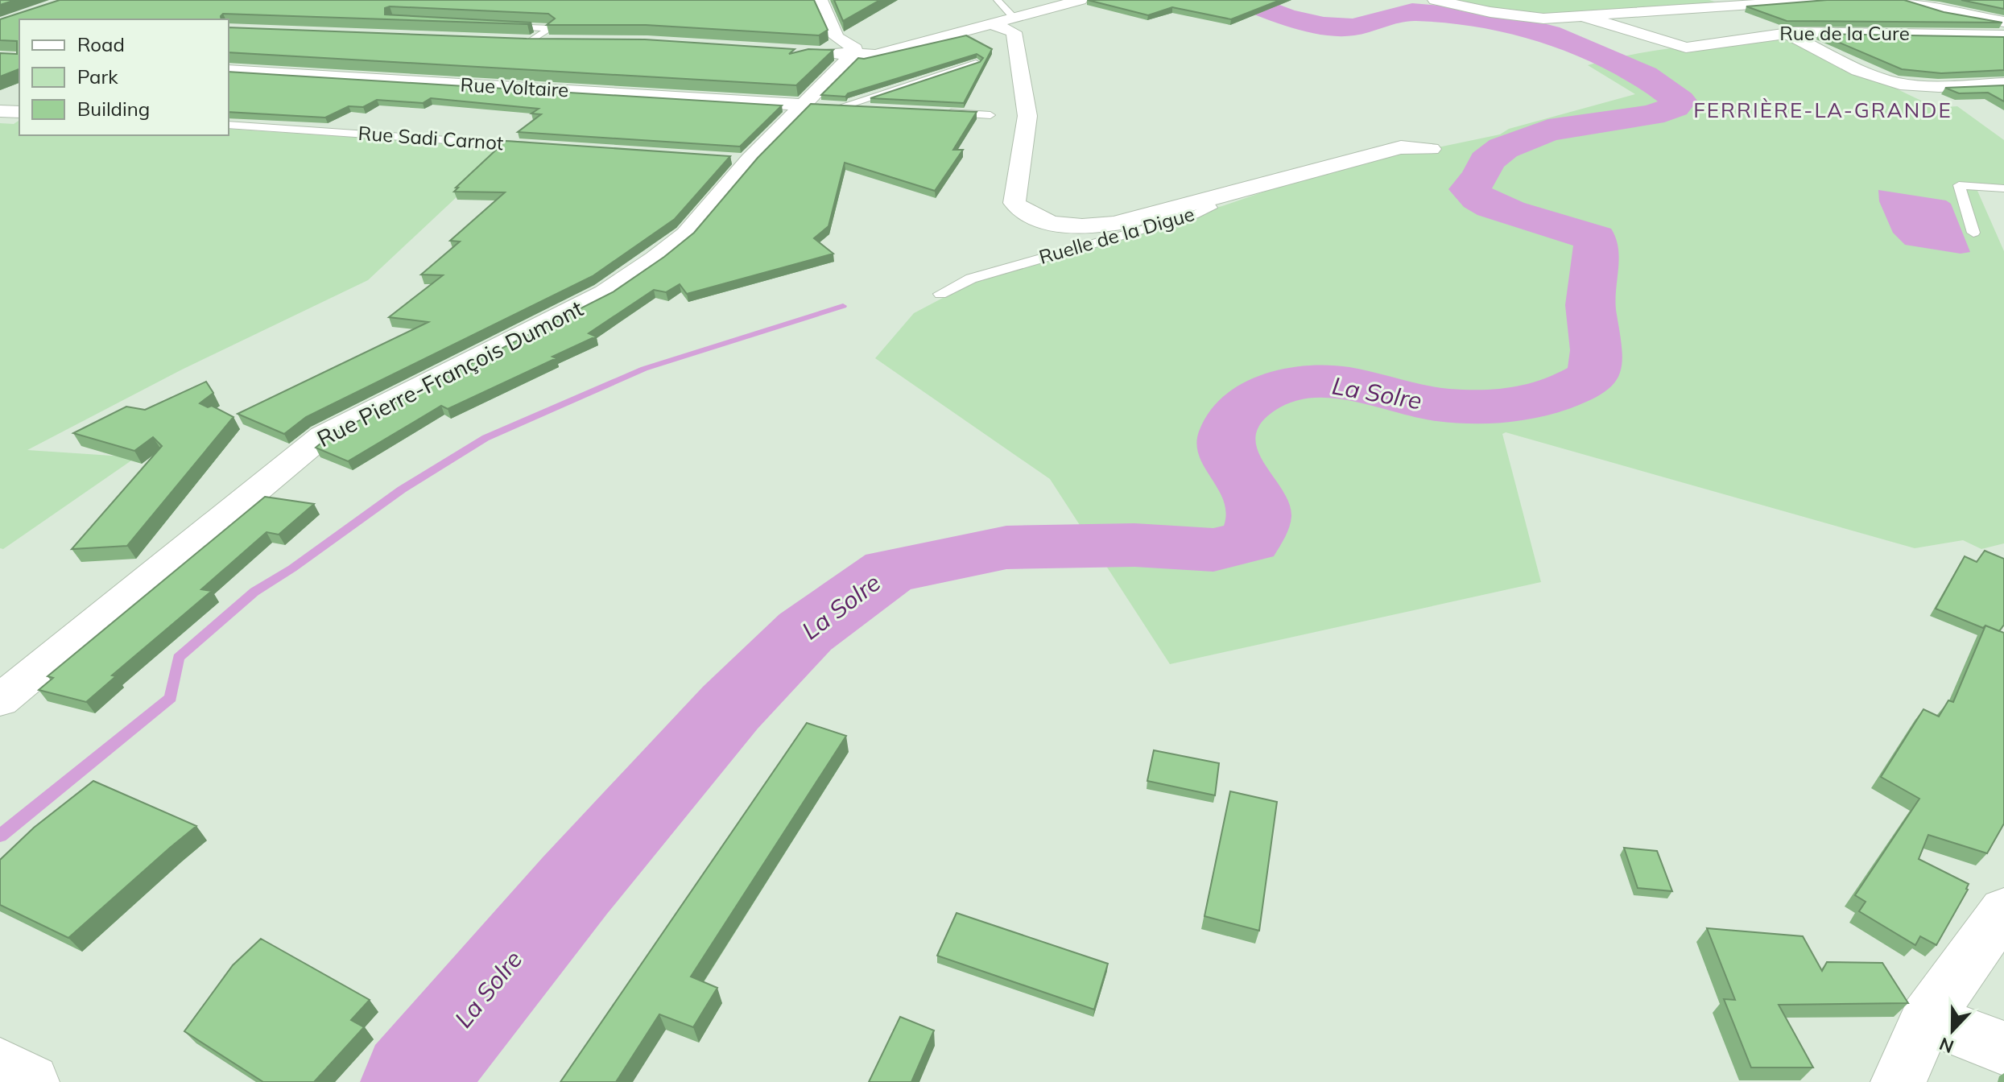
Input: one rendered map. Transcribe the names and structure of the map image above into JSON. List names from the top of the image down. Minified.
{"streets":{"street":["Rue de la Cure","Rue Voltaire","Ruelle de la Digue","Rue Pierre-François Dumont"],"lane":["Rue Sadi Carnot"]},"crossings":[["Rue Voltaire","Rue Pierre-François Dumont"]],"districts":["FERRIÈRE-LA-GRANDE"],"water":["La Solre"],"legend":["Road","Park","Building"],"north":"bottom"}
